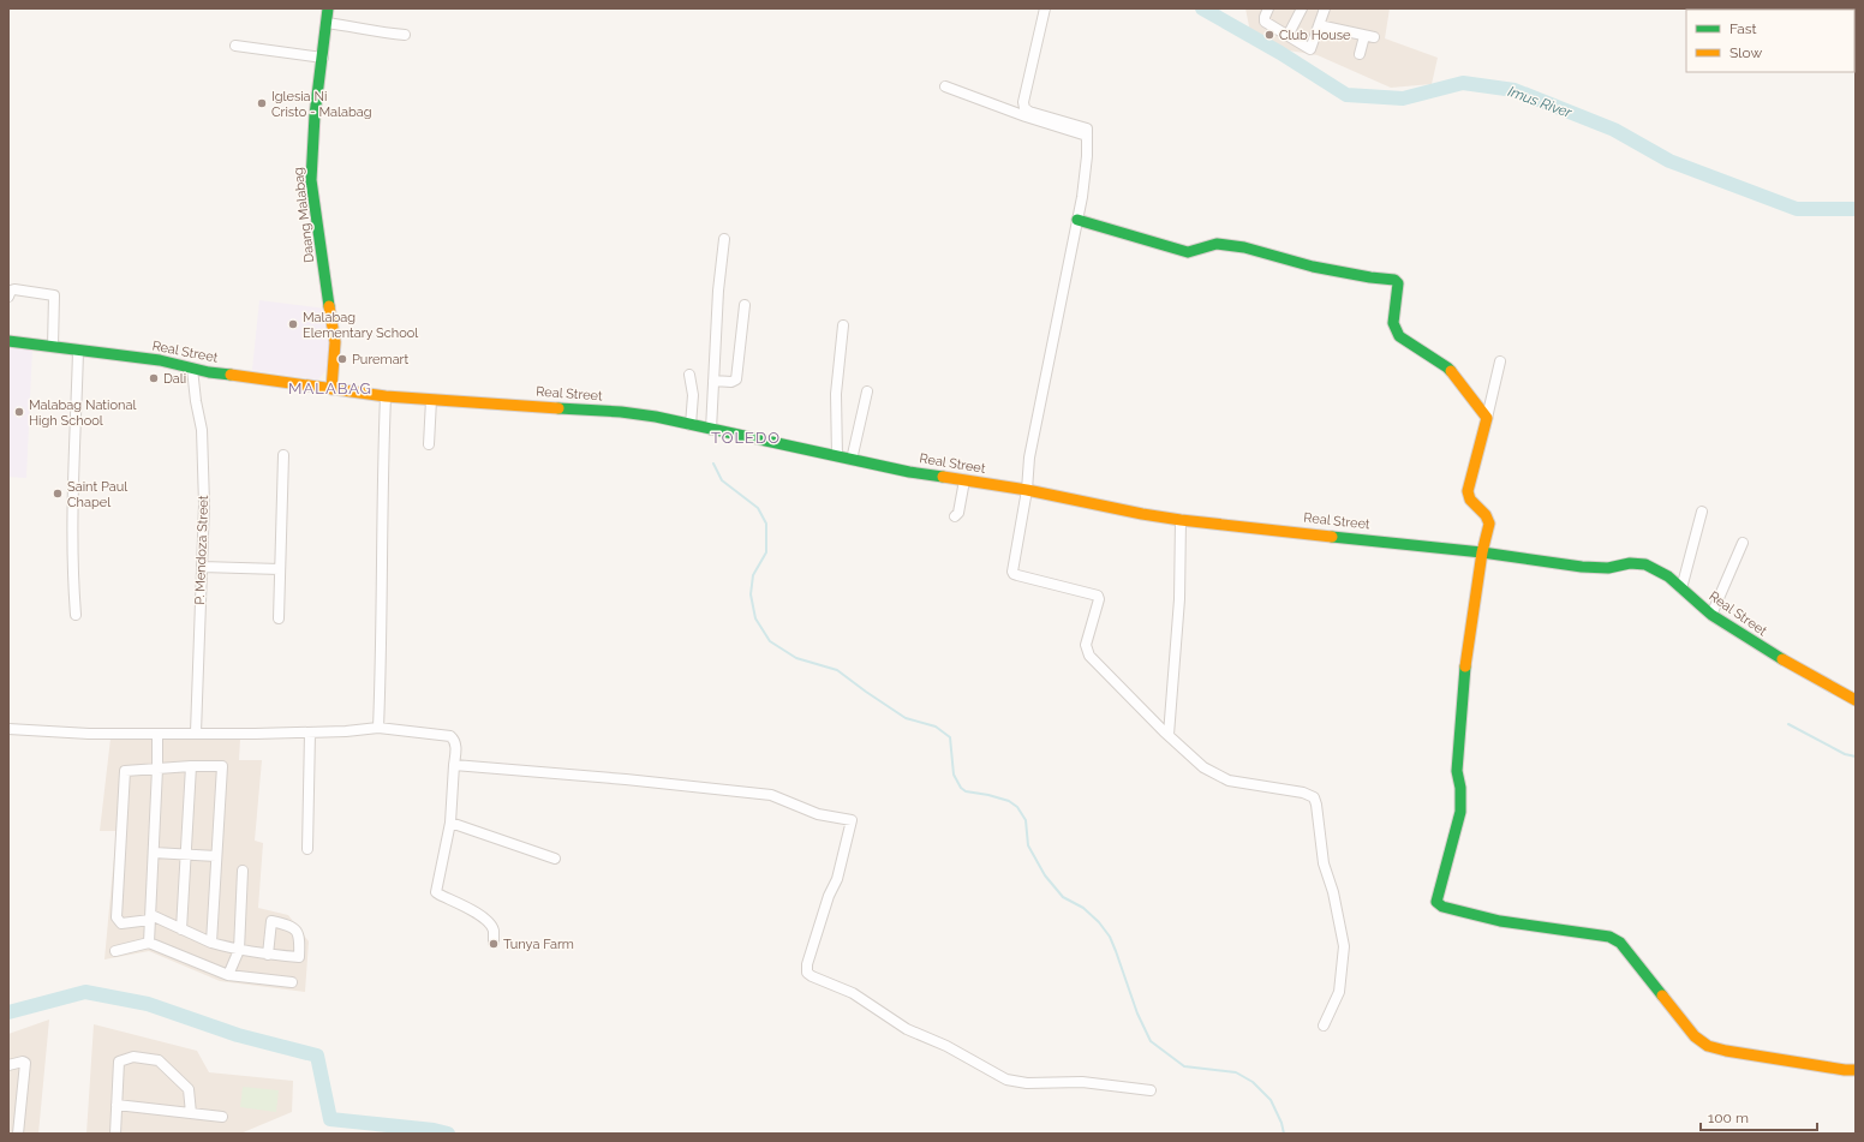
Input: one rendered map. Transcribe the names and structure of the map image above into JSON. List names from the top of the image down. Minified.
{"streets":{"street":["Daang Malabag","Real Street","P. Mendoza Street"]},"crossings":[["Daang Malabag","Real Street"],["Real Street","P. Mendoza Street"]],"districts":["MALABAG","TOLEDO"],"water":["Imus River"],"places":["Club House","Iglesia Ni Cristo - Malabag","Malabag Elementary School","Puremart","Dali","Malabag National High School","Saint Paul Chapel","Tunya Farm"],"legend":["Fast","Slow"],"scale_bar":"100 m"}
